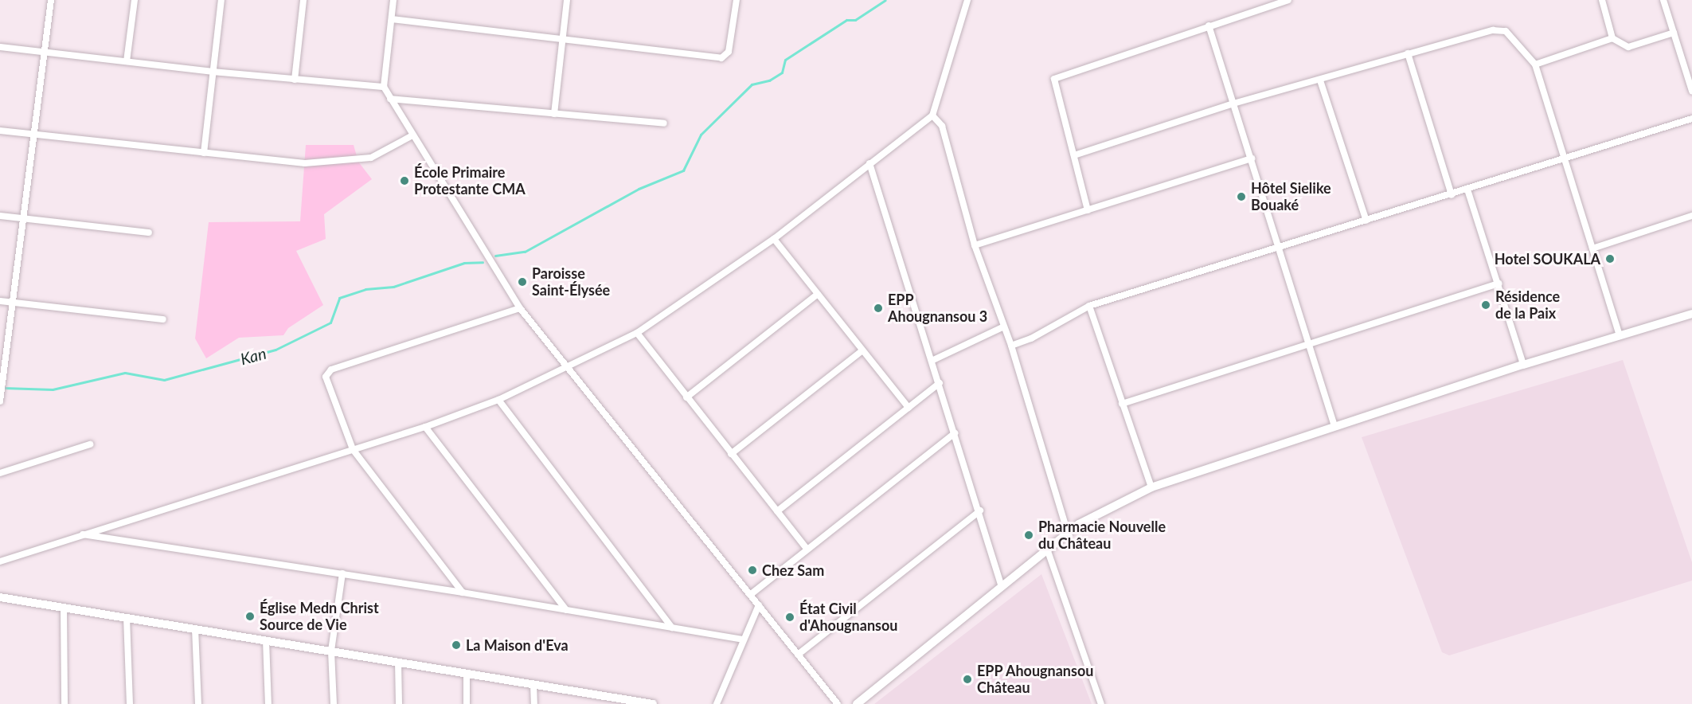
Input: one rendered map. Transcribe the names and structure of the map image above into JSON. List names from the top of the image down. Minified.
{"water":["Kan"],"places":["École Primaire Protestante CMA","Hôtel Sielike Bouaké","Hotel SOUKALA","Paroisse Saint-Élysée","Résidence de la Paix","EPP Ahougnansou 3","Pharmacie Nouvelle du Château","Chez Sam","Église Medn Christ Source de Vie","État Civil d'Ahougnansou","La Maison d'Eva","EPP Ahougnansou Château"]}
